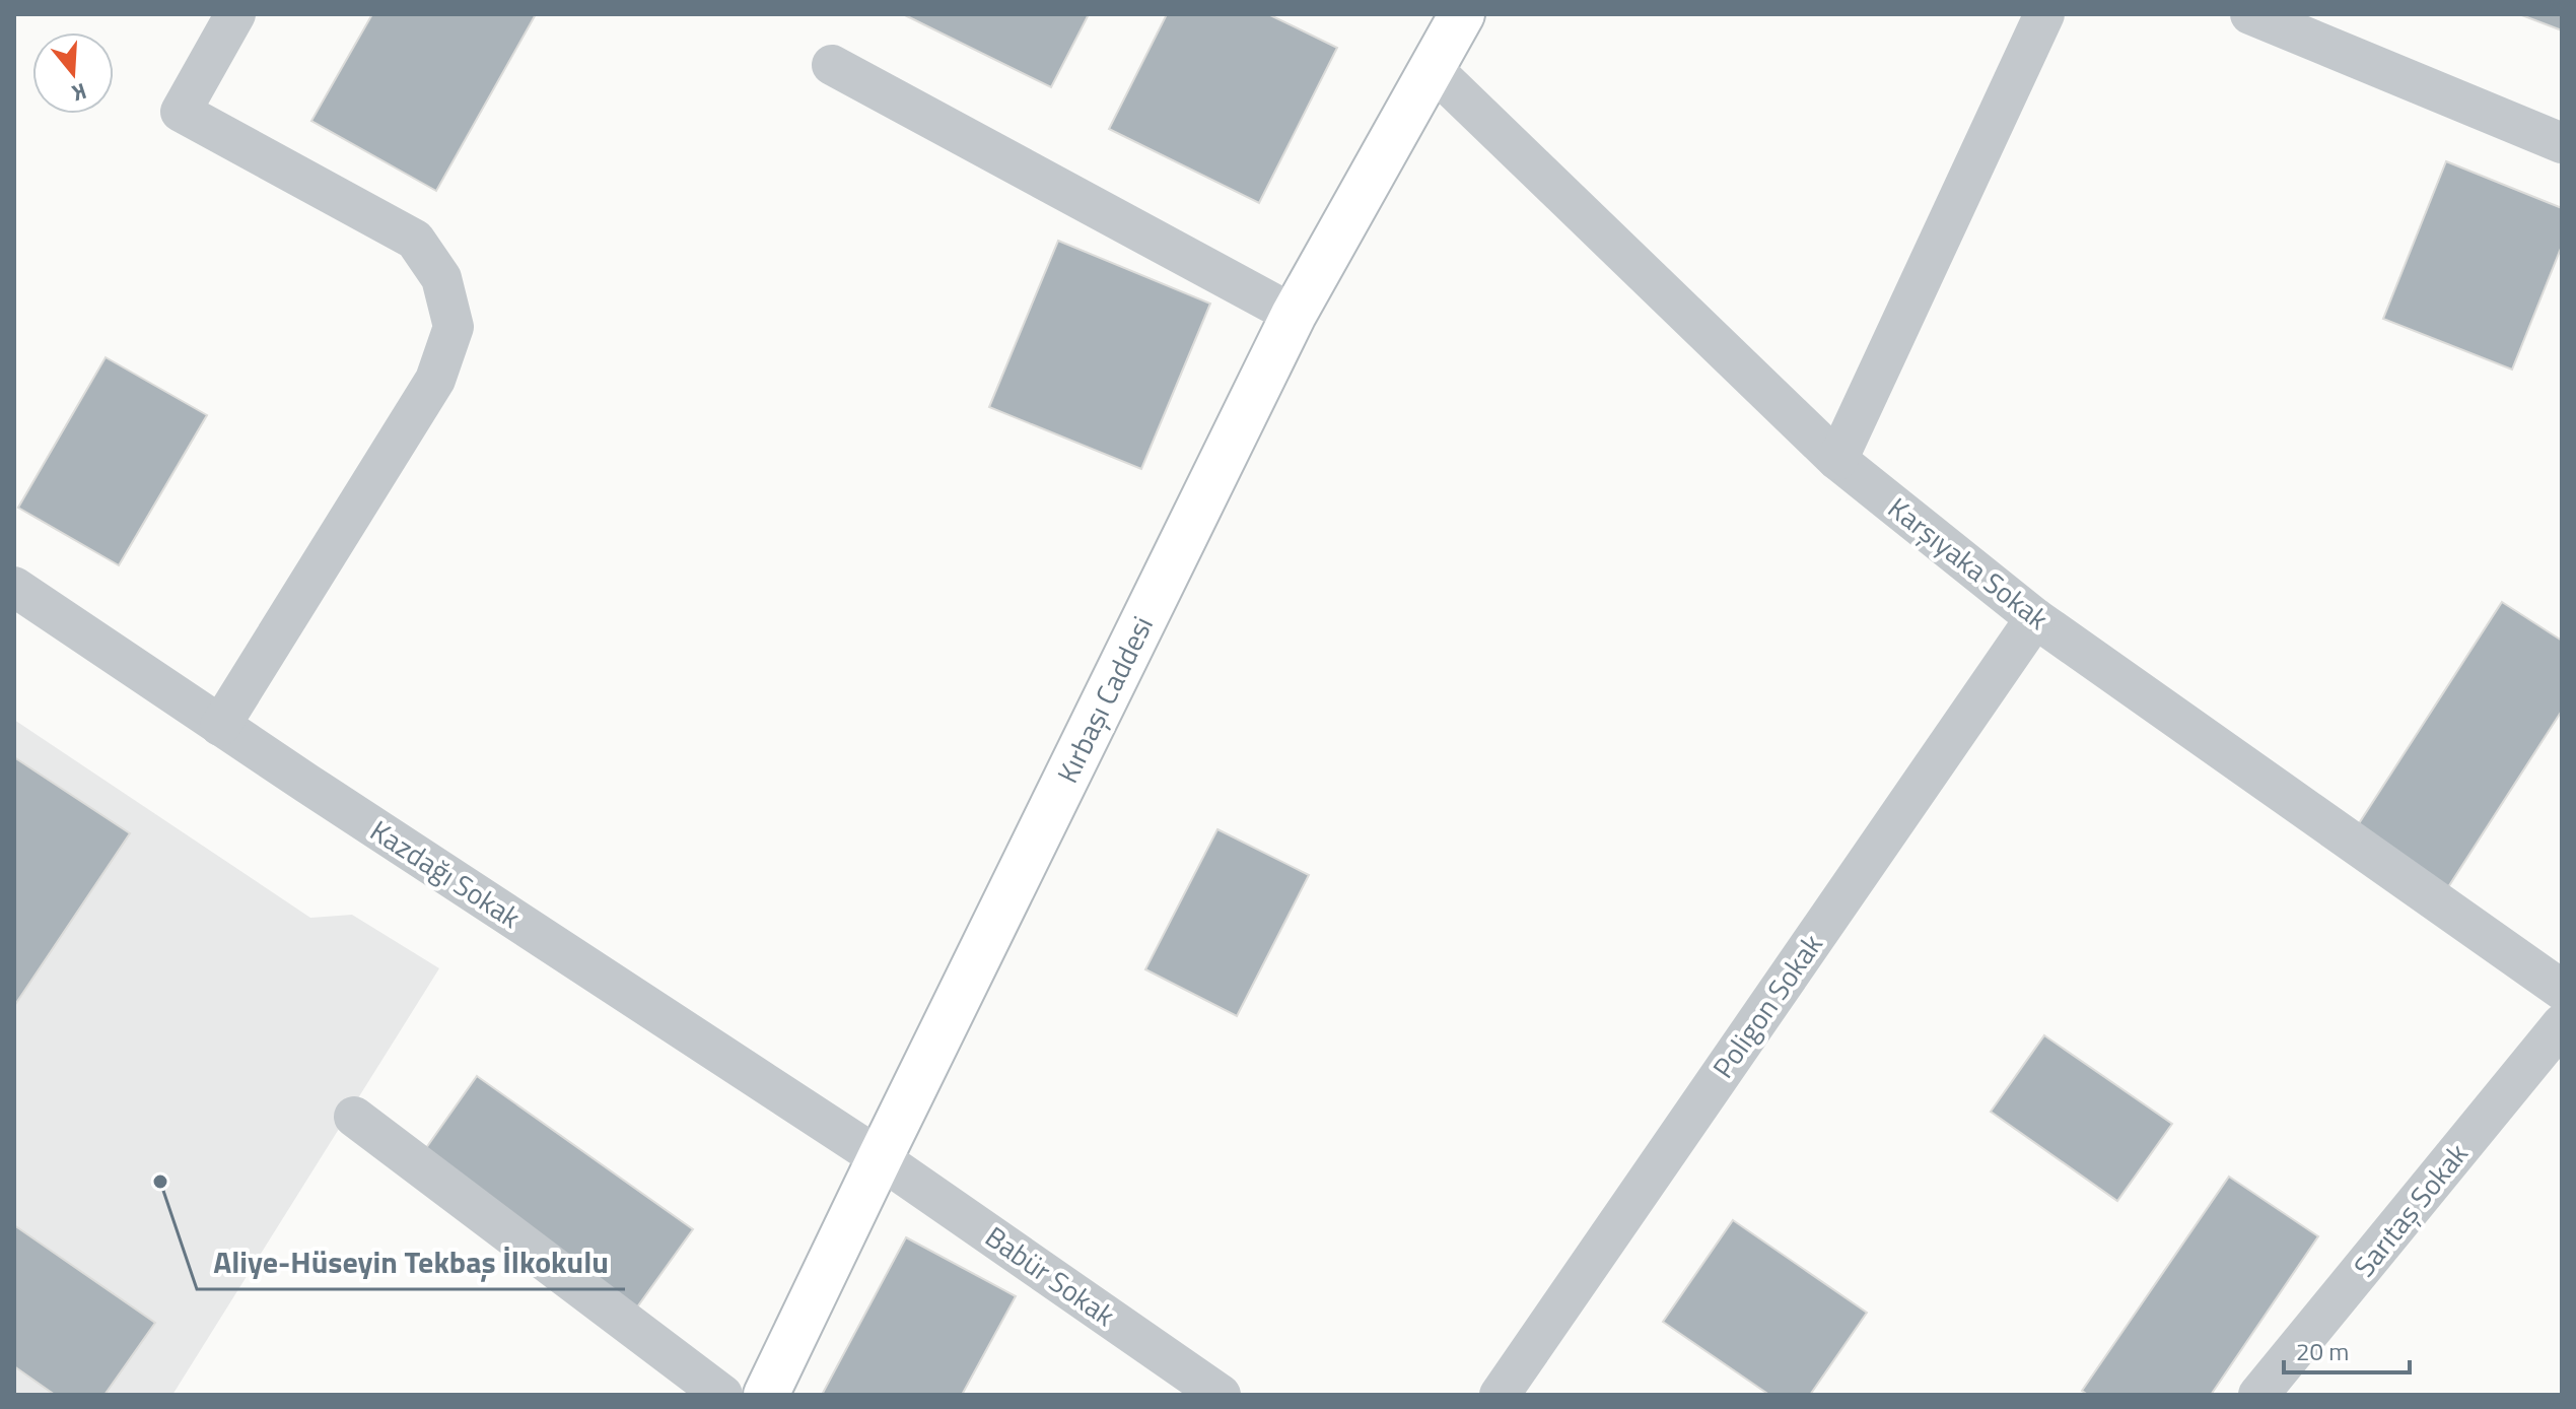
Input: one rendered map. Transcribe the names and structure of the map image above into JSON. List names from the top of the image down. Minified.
{"streets":{"street":["Karşıyaka Sokak","Kırbaşı Caddesi","Kazdağı Sokak","Poligon Sokak","Sarıtaş Sokak","Babür Sokak"]},"crossings":[["Karşıyaka Sokak","Kırbaşı Caddesi"],["Karşıyaka Sokak","Poligon Sokak"],["Kırbaşı Caddesi","Kazdağı Sokak"],["Kırbaşı Caddesi","Babür Sokak"],["Kazdağı Sokak","Babür Sokak"]],"places":["Aliye-Hüseyin Tekbaş İlkokulu"],"scale_bar":"20 m","north":"bottom"}
